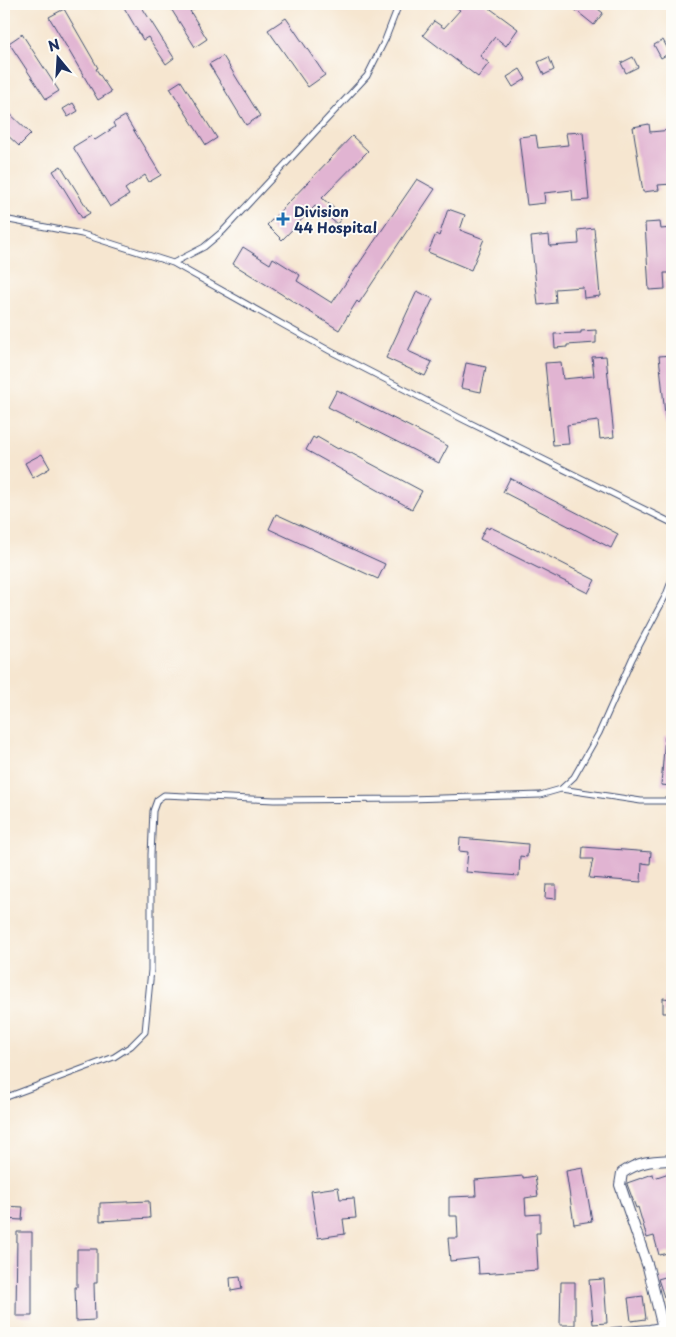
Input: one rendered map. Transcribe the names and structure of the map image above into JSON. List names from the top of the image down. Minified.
{"places":{"health":["Division 44 Hospital"]},"north":"top"}
